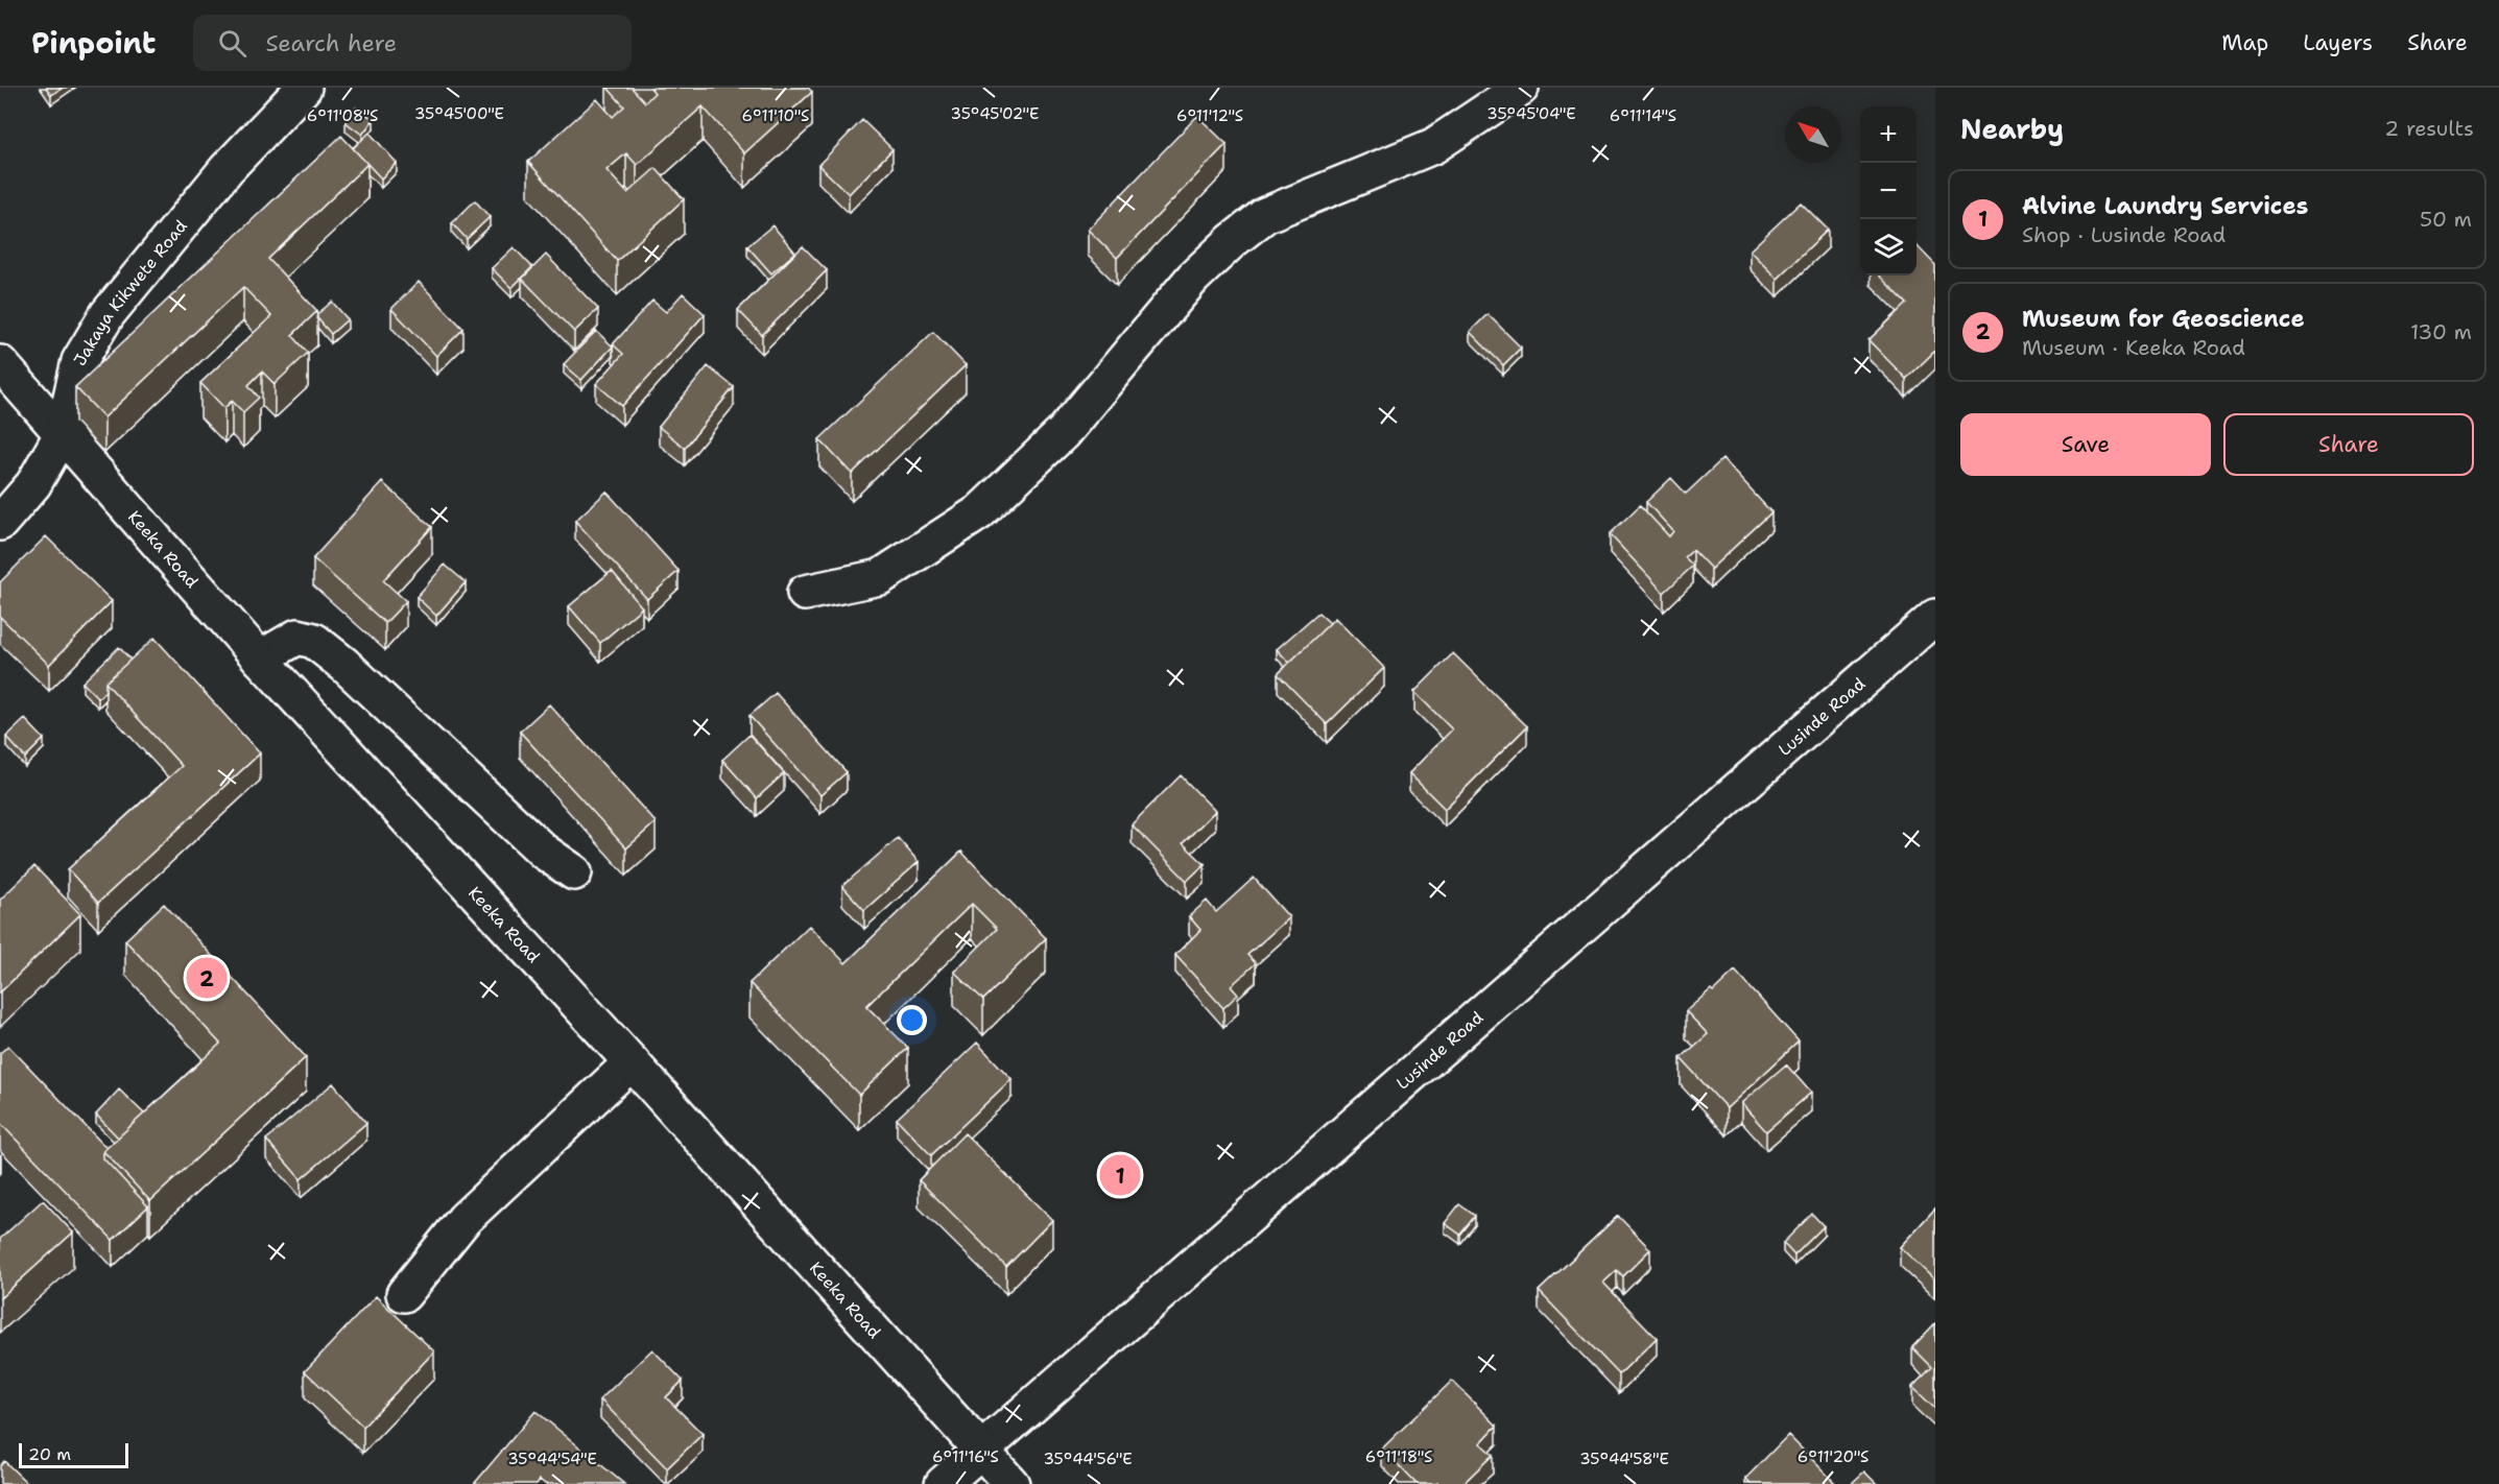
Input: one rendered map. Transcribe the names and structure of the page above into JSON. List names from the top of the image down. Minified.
{"streets":{"street":["Jakaya Kikwete Road","Keeka Road","Lusinde Road"]},"crossings":[["Jakaya Kikwete Road","Keeka Road"],["Keeka Road","Lusinde Road"]],"scale_bar":"20 m","north":"top left","page":{"header":"Pinpoint","search":"Search here","nav":["Map","Layers","Share"],"heading":["Nearby","2 results"],"map_buttons":["+","−"],"list":[{"mark":"1","name":"Alvine Laundry Services","note":"Shop · Lusinde Road","value":"50 m"},{"mark":"2","name":"Museum for Geoscience","note":"Museum · Keeka Road","value":"130 m"}],"buttons":["Save","Share"],"pins":["2","1"],"scale":"20 m"},"coordinates":["35°45'00\"E","35°45'02\"E","35°45'04\"E","6°11'08\"S","6°11'10\"S","6°11'12\"S","6°11'14\"S","6°11'16\"S","6°11'18\"S","6°11'20\"S","35°44'54\"E","35°44'56\"E","35°44'58\"E"]}
